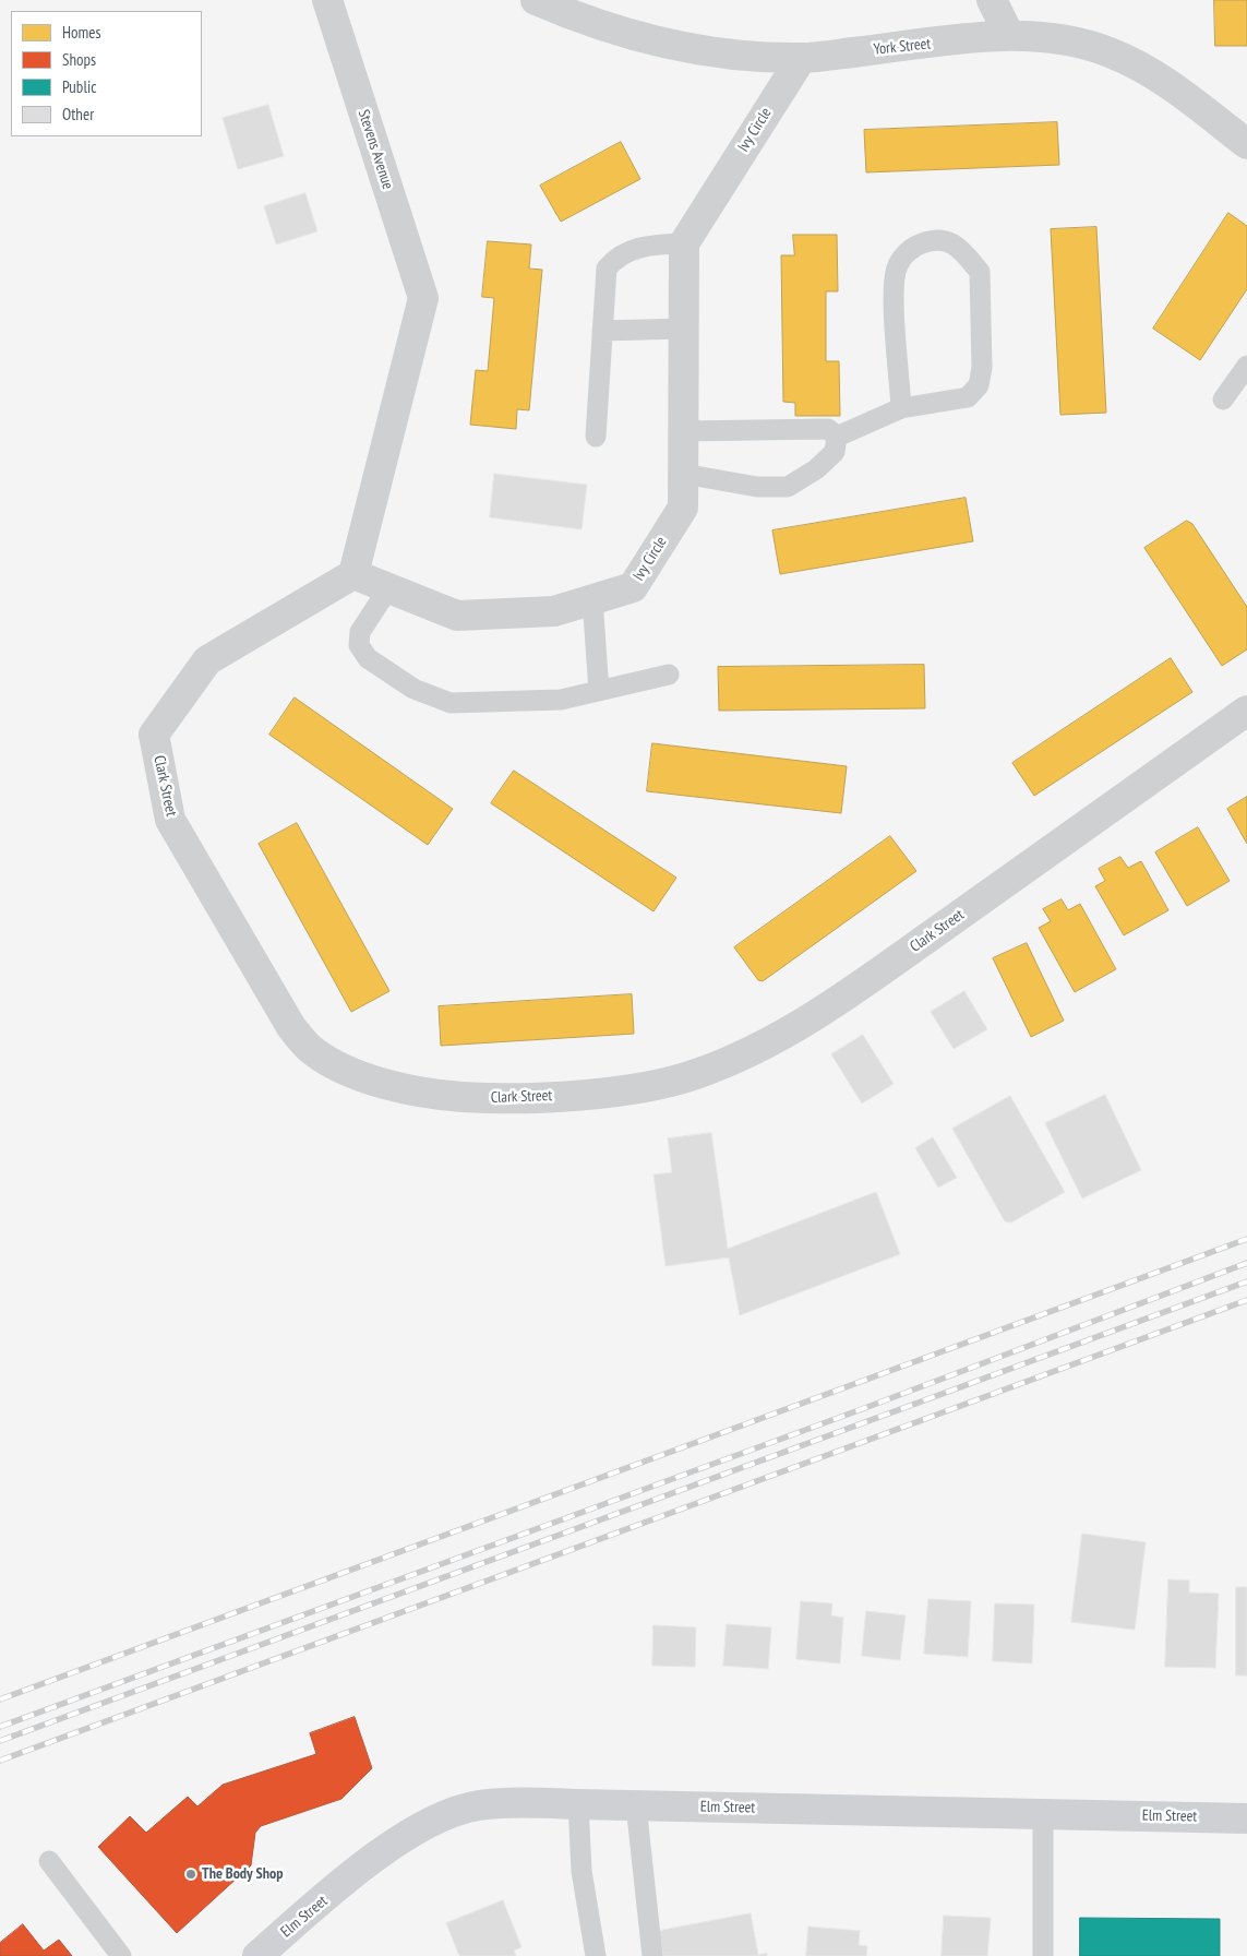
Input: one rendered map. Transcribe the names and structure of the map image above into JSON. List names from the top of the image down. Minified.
{"streets":{"main road":["Elm Street"],"street":["York Street","Ivy Circle","Stevens Avenue","Clark Street"]},"crossings":[["York Street","Ivy Circle"],["Ivy Circle","Stevens Avenue"],["Ivy Circle","Clark Street"],["Stevens Avenue","Clark Street"]],"places":["The Body Shop"],"legend":["Homes","Shops","Public","Other"]}
